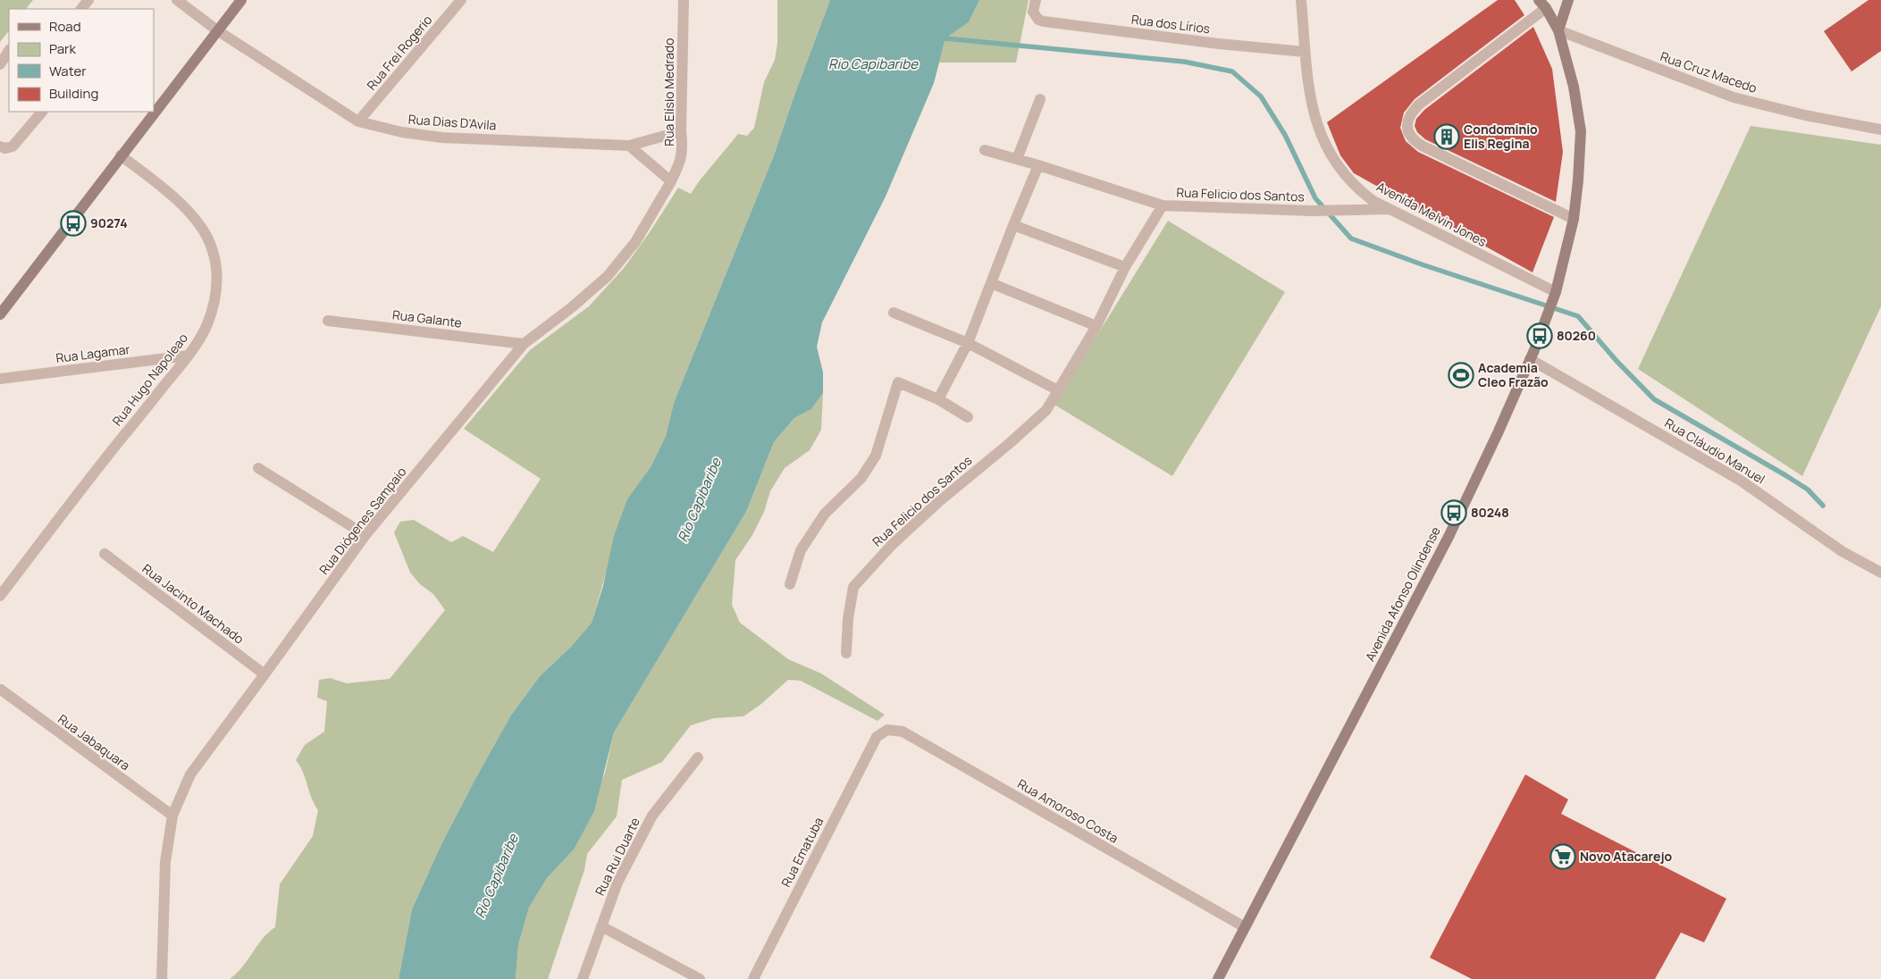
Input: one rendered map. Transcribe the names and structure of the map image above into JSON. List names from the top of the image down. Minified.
{"streets":{"main road":["Avenida Afonso Olindense"],"street":["Rua dos Lírios","Rua Frei Rogerio","Rua Cruz Macedo","Rua Elísio Medrado","Rua Dias D'Avila","Rua Felicio dos Santos","Avenida Melvin Jones","Rua Galante","Rua Lagamar","Rua Hugo Napoleao","Rua Cláudio Manuel","Rua Diógenes Sampaio","Rua Jacinto Machado","Rua Jabaquara","Rua Amoroso Costa","Rua Ematuba","Rua Rui Duarte"]},"crossings":[["Rua dos Lírios","Avenida Melvin Jones"],["Rua Frei Rogerio","Rua Dias D'Avila"],["Rua Cruz Macedo","Avenida Afonso Olindense"],["Rua Elísio Medrado","Rua Dias D'Avila"],["Rua Elísio Medrado","Rua Diógenes Sampaio"],["Rua Felicio dos Santos","Avenida Melvin Jones"],["Avenida Melvin Jones","Avenida Afonso Olindense"],["Rua Galante","Rua Diógenes Sampaio"],["Rua Lagamar","Rua Hugo Napoleao"],["Rua Cláudio Manuel","Avenida Afonso Olindense"],["Rua Diógenes Sampaio","Rua Jacinto Machado"],["Rua Diógenes Sampaio","Rua Jabaquara"],["Avenida Afonso Olindense","Rua Amoroso Costa"],["Rua Amoroso Costa","Rua Ematuba"]],"water":["Rio Capibaribe"],"places":{"building":["Condominio Elis Regina"],"bus stop":["90274","80260","80248"],"sports":["Academia Cleo Frazão"],"supermarket":["Novo Atacarejo"]},"legend":["Road","Park","Water","Building"]}
